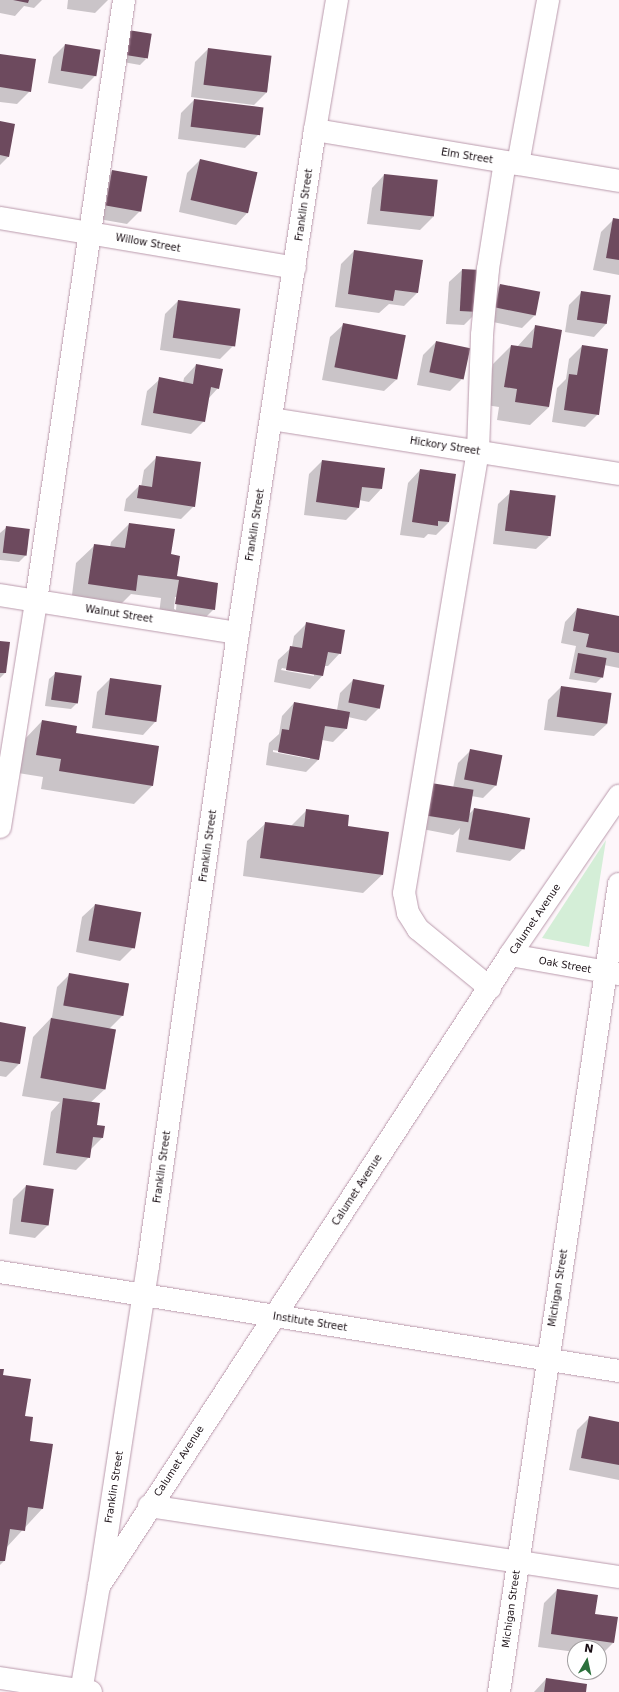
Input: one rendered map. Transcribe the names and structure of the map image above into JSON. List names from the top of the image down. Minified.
{"streets":{"street":["Elm Street","Franklin Street","Willow Street","Hickory Street","Walnut Street","Calumet Avenue","Oak Street","Michigan Street","Institute Street"]},"crossings":[["Elm Street","Franklin Street"],["Franklin Street","Willow Street"],["Franklin Street","Hickory Street"],["Franklin Street","Walnut Street"],["Franklin Street","Calumet Avenue"],["Franklin Street","Institute Street"],["Calumet Avenue","Oak Street"],["Calumet Avenue","Institute Street"],["Oak Street","Michigan Street"],["Michigan Street","Institute Street"]],"north":"top"}
